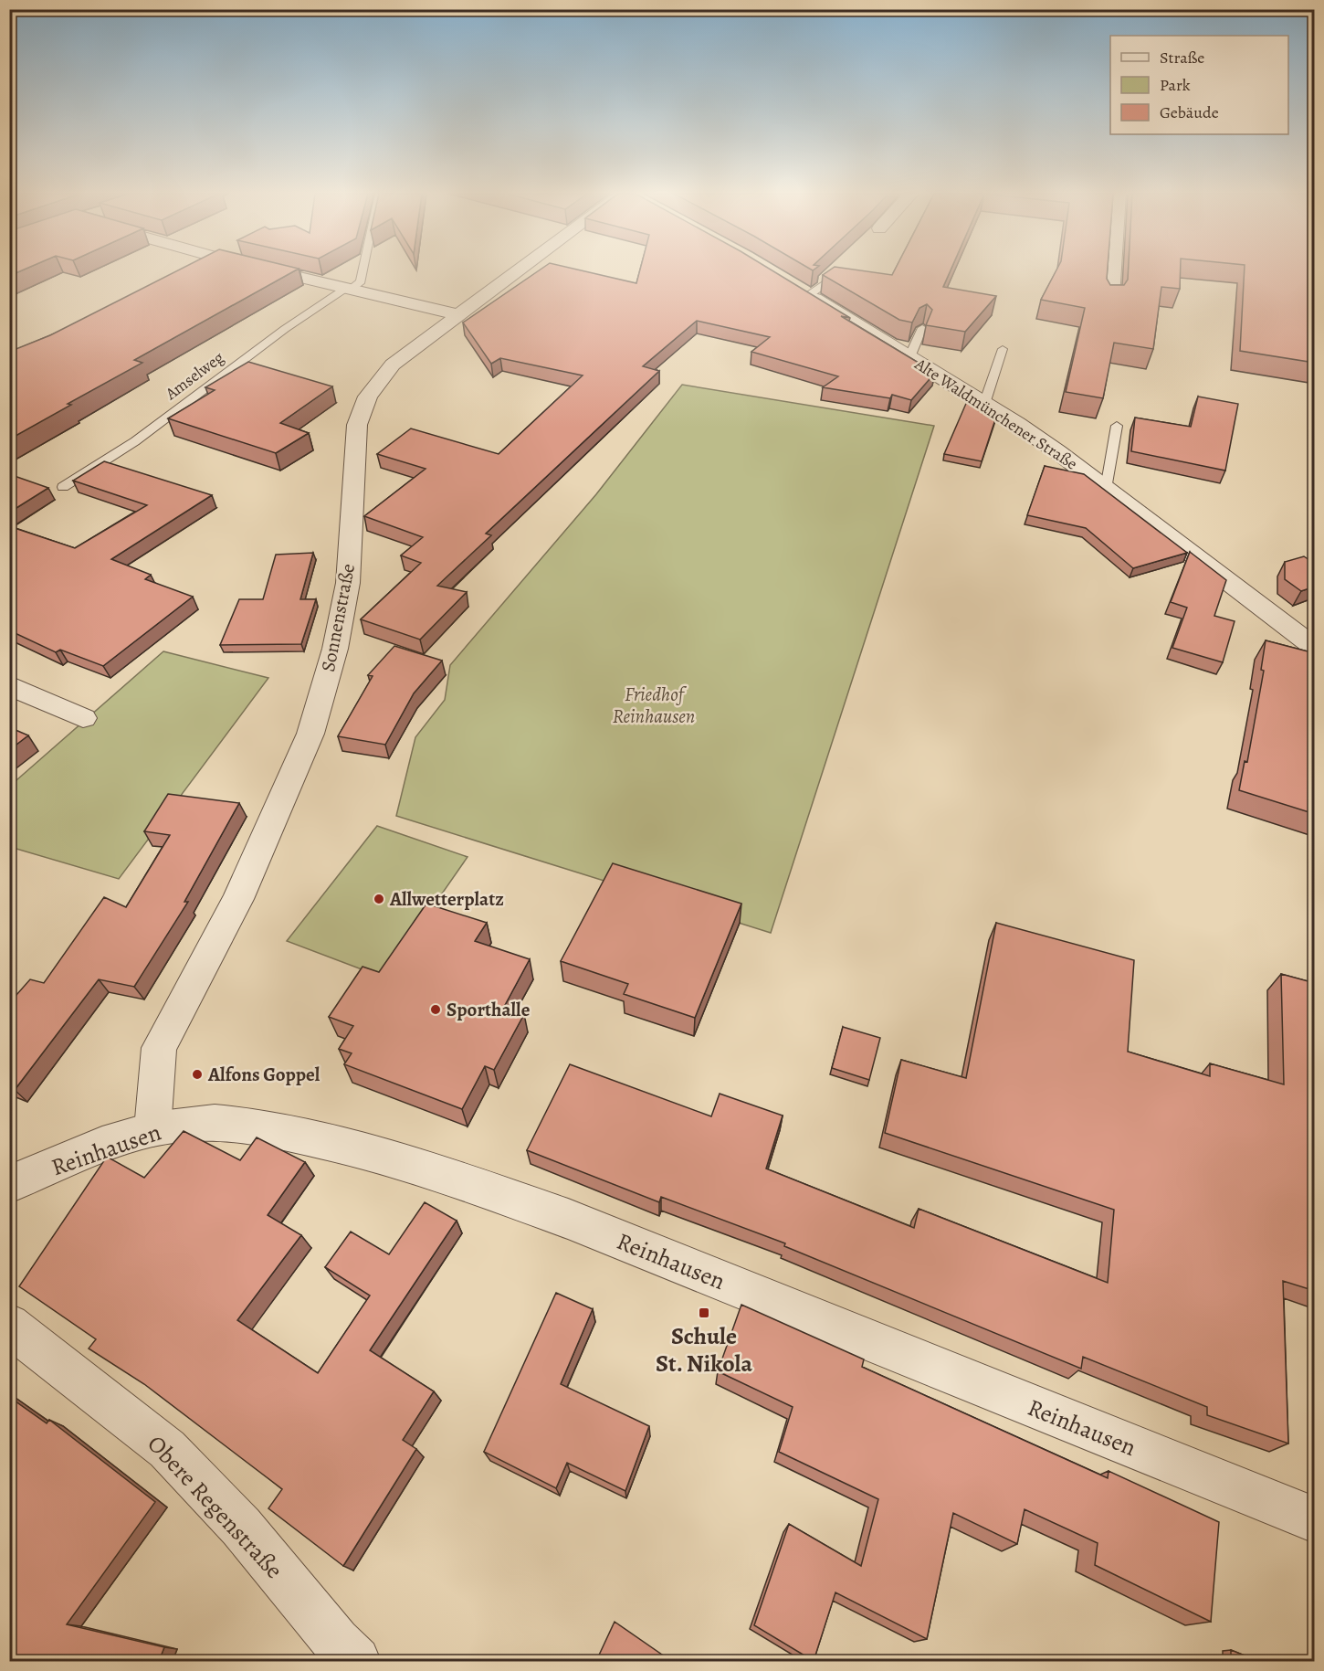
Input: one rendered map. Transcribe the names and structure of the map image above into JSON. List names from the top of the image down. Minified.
{"streets":{"street":["Alte Waldmünchener Straße","Sonnenstraße","Reinhausen","Obere Regenstraße"],"lane":["Amselweg"]},"crossings":[["Sonnenstraße","Reinhausen"]],"parks":["Friedhof Reinhausen"],"places":{"other":["Allwetterplatz","Sporthalle","Alfons Goppel"],"transit":["Schule St. Nikola"]},"legend":["Straße","Park","Gebäude"]}
